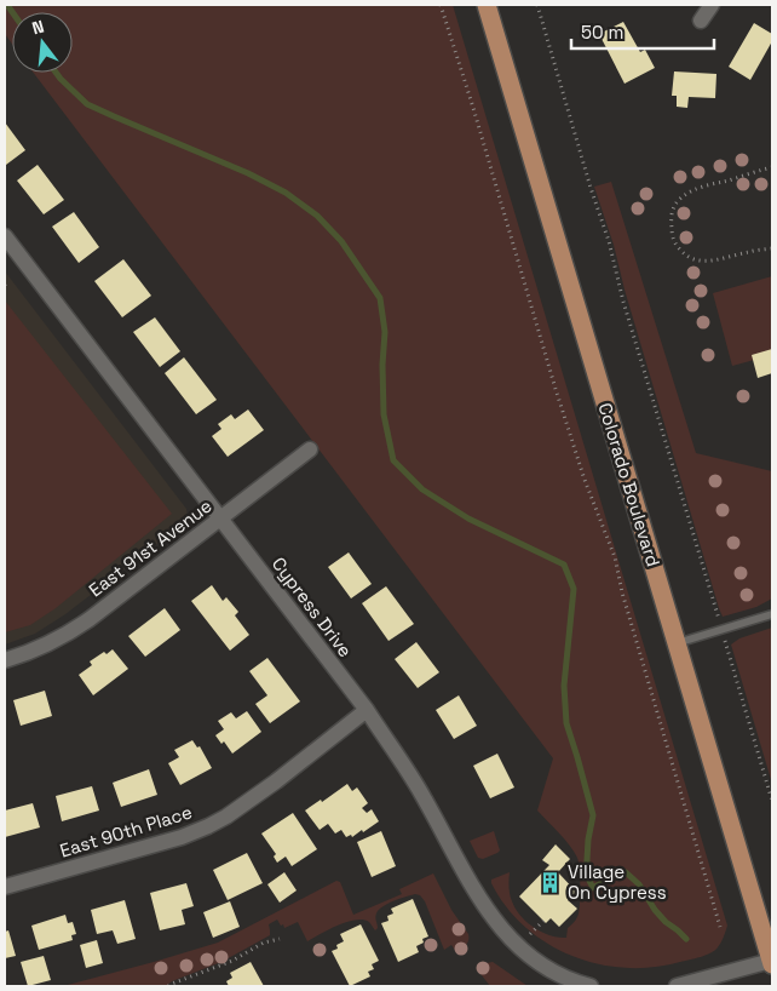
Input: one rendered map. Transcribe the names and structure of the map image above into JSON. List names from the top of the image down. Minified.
{"streets":{"main road":["Colorado Boulevard"],"street":["East 91st Avenue","Cypress Drive","East 90th Place"]},"crossings":[["East 91st Avenue","Cypress Drive"],["Cypress Drive","East 90th Place"]],"places":{"building":["Village On Cypress"]},"scale_bar":"50 m","north":"top"}
